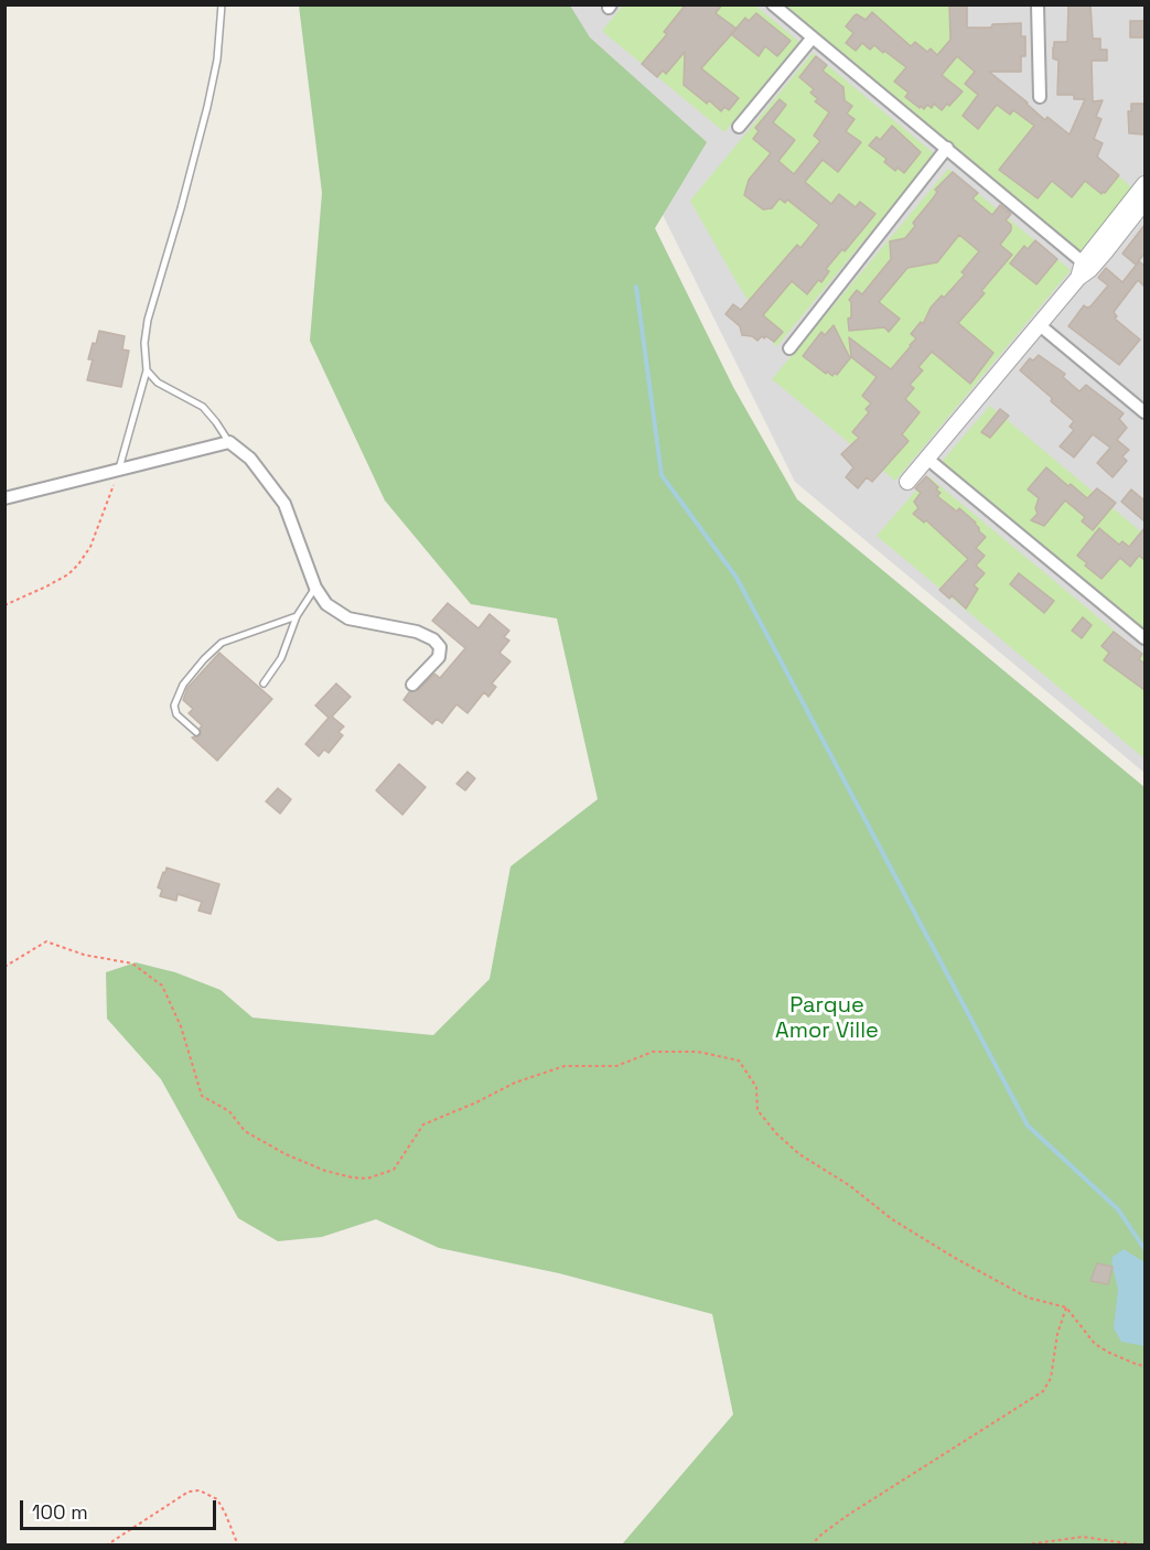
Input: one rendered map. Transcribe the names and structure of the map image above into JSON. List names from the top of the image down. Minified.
{"parks":["Parque Amor Ville"],"scale_bar":"100 m"}
